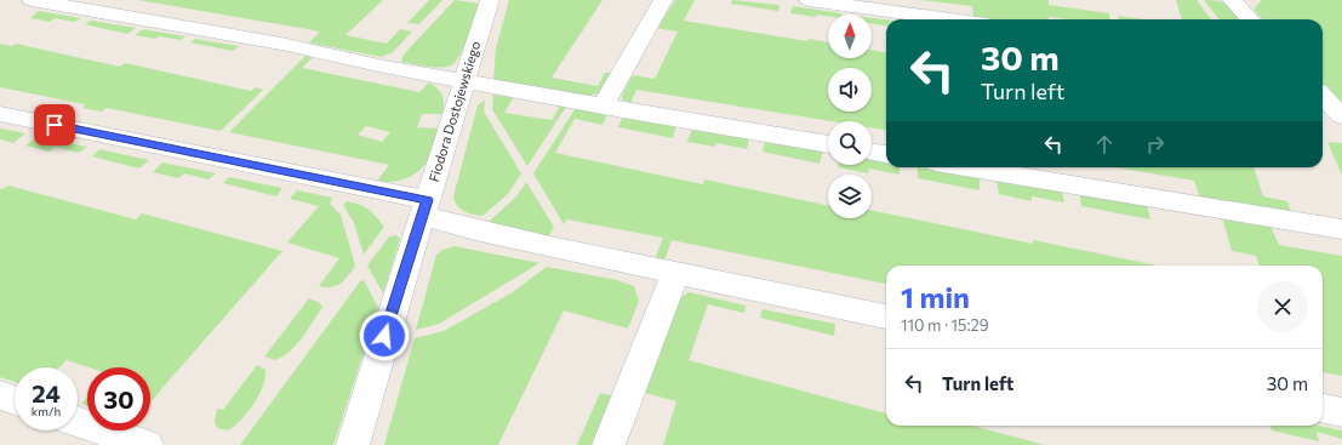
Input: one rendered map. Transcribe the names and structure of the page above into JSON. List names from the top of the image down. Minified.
{"streets":{"street":["Fiodora Dostojewskiego"]},"north":"top","page":{"turn":["30 m","Turn left"],"heading":["1 min","110 m · 15:29"],"list":[{"name":"Turn left","value":"30 m"}],"speed":"24 km/h","limit":"30"}}
